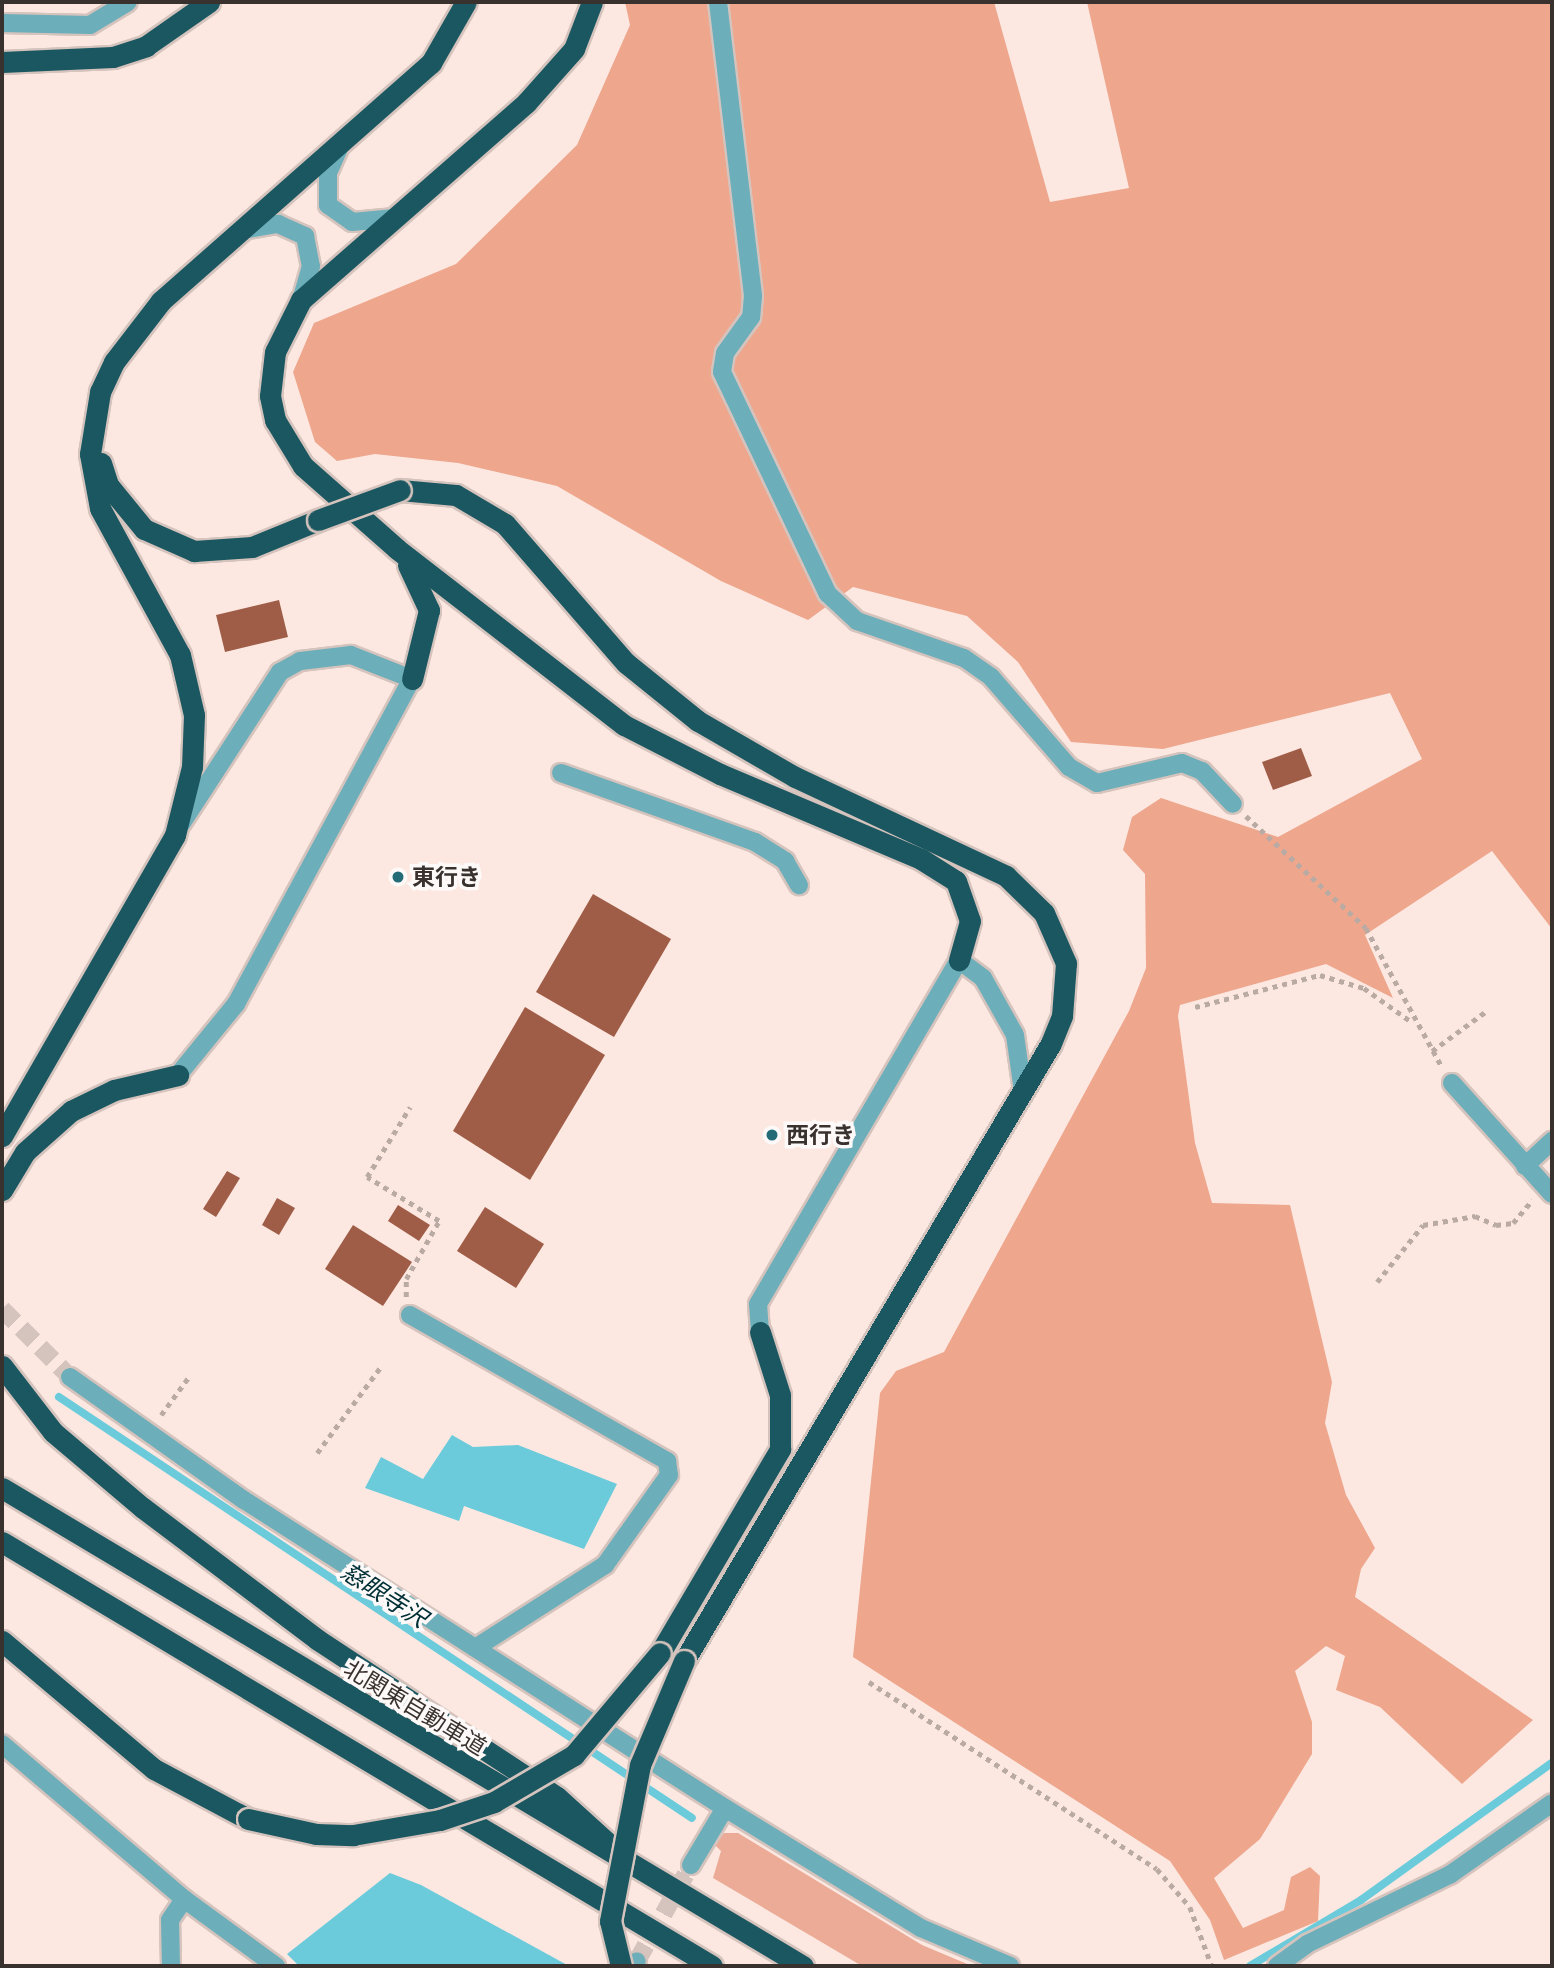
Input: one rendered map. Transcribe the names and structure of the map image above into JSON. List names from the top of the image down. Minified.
{"streets":{"highway":["北関東自動車道"]},"water":["慈眼寺沢"],"places":["東行き","西行き"]}
